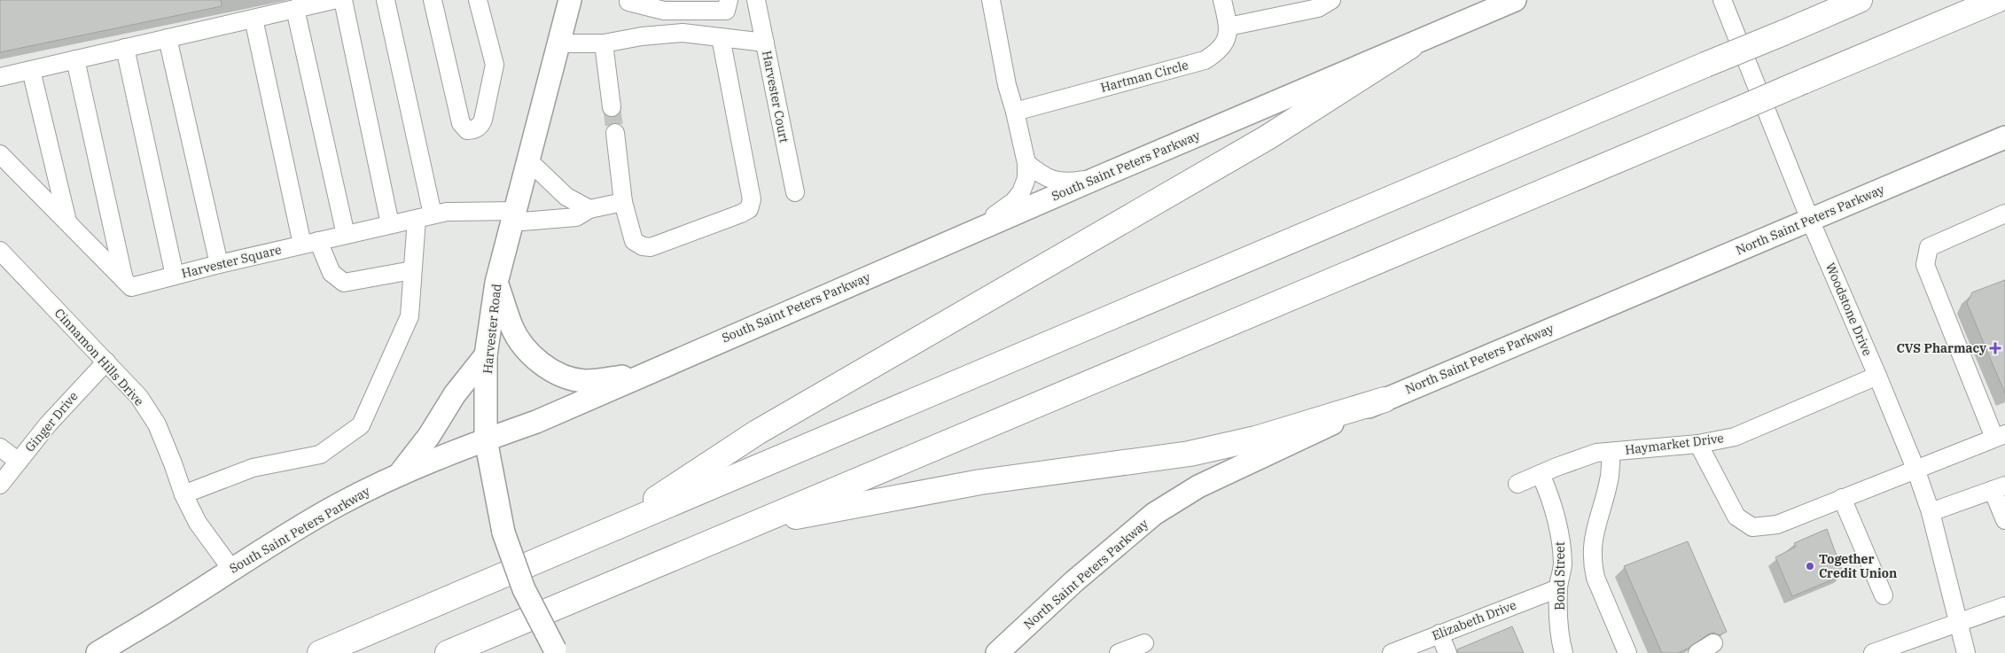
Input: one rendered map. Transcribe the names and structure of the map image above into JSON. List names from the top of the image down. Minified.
{"streets":{"main road":["South Saint Peters Parkway","North Saint Peters Parkway","Harvester Road"],"street":["Hartman Circle","Harvester Court","Harvester Square","Woodstone Drive","Cinnamon Hills Drive","Ginger Drive","Haymarket Drive","Bond Street","Elizabeth Drive"]},"crossings":[["South Saint Peters Parkway","Harvester Road"],["South Saint Peters Parkway","Cinnamon Hills Drive"],["North Saint Peters Parkway","Woodstone Drive"],["Harvester Square","Harvester Road"],["Woodstone Drive","Haymarket Drive"],["Cinnamon Hills Drive","Ginger Drive"],["Haymarket Drive","Bond Street"],["Bond Street","Elizabeth Drive"]],"places":{"health":["CVS Pharmacy"],"other":["Together Credit Union"]}}
